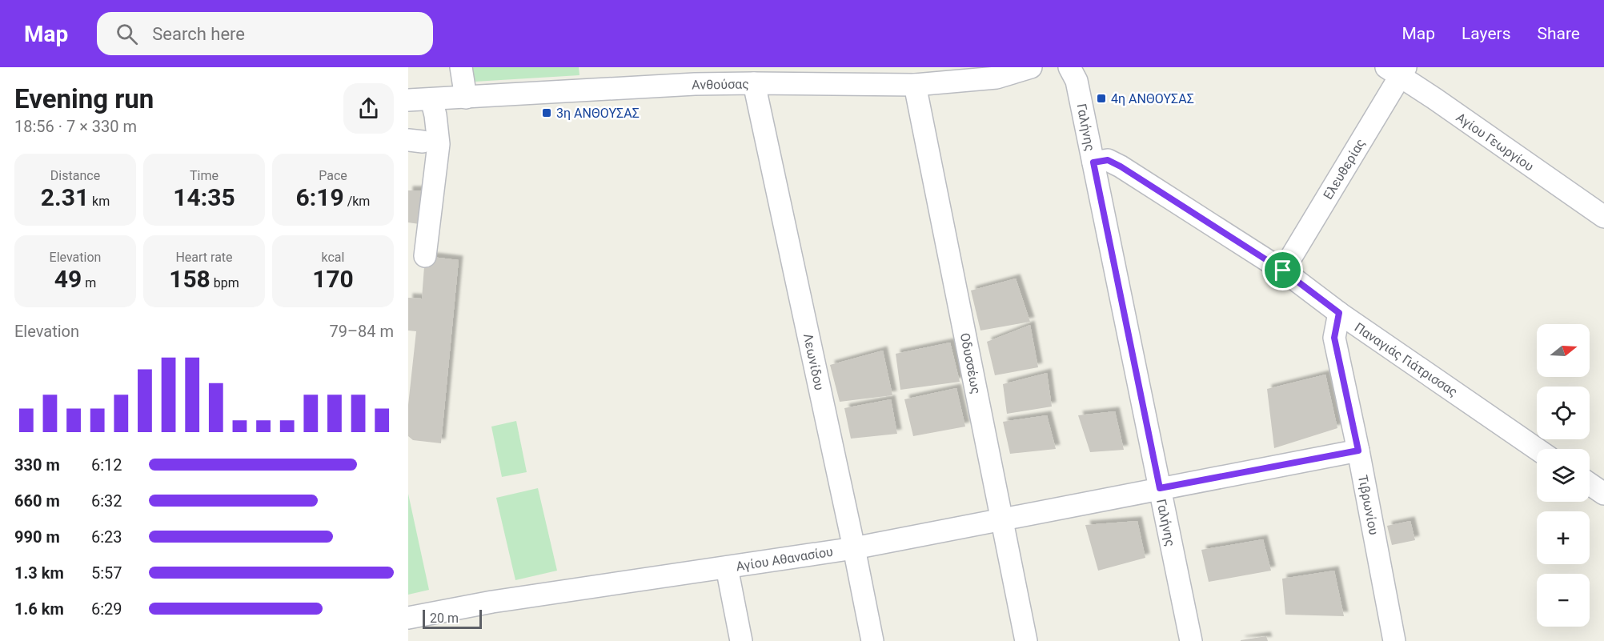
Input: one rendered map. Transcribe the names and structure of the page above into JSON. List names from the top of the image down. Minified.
{"streets":{"street":["Ανθούσας","Γαλήνης","Αγίου Γεωργίου","Ελευθερίας","Παναγιάς Γιάτρισσας","Λεωνίδου","Οδυσσέως","Τιβρωνίου","Αγίου Αθανασίου"]},"crossings":[["Ανθούσας","Λεωνίδου"],["Ανθούσας","Οδυσσέως"],["Γαλήνης","Παναγιάς Γιάτρισσας"],["Γαλήνης","Αγίου Αθανασίου"],["Αγίου Γεωργίου","Ελευθερίας"],["Ελευθερίας","Παναγιάς Γιάτρισσας"],["Παναγιάς Γιάτρισσας","Τιβρωνίου"],["Λεωνίδου","Αγίου Αθανασίου"],["Οδυσσέως","Αγίου Αθανασίου"],["Τιβρωνίου","Αγίου Αθανασίου"]],"places":{"transit":["4η ΑΝΘΟΥΣΑΣ","3η ΑΝΘΟΥΣΑΣ"]},"scale_bar":"20 m","north":"right","page":{"header":"Map","search":"Search here","nav":["Map","Layers","Share"],"heading":["Evening run","18:56 · 7 × 330 m"],"stats":[["Distance","2.31 km"],["Time","14:35"],["Pace","6:19 /km"],["Elevation","49 m"],["Heart rate","158 bpm"],["kcal","170"]],"chart":["Elevation","79–84 m"],"map_buttons":["+","−"],"list":[{"name":"330 m","note":"6:12"},{"name":"660 m","note":"6:32"},{"name":"990 m","note":"6:23"},{"name":"1.3 km","note":"5:57"},{"name":"1.6 km","note":"6:29"}],"scale":"20 m"}}
